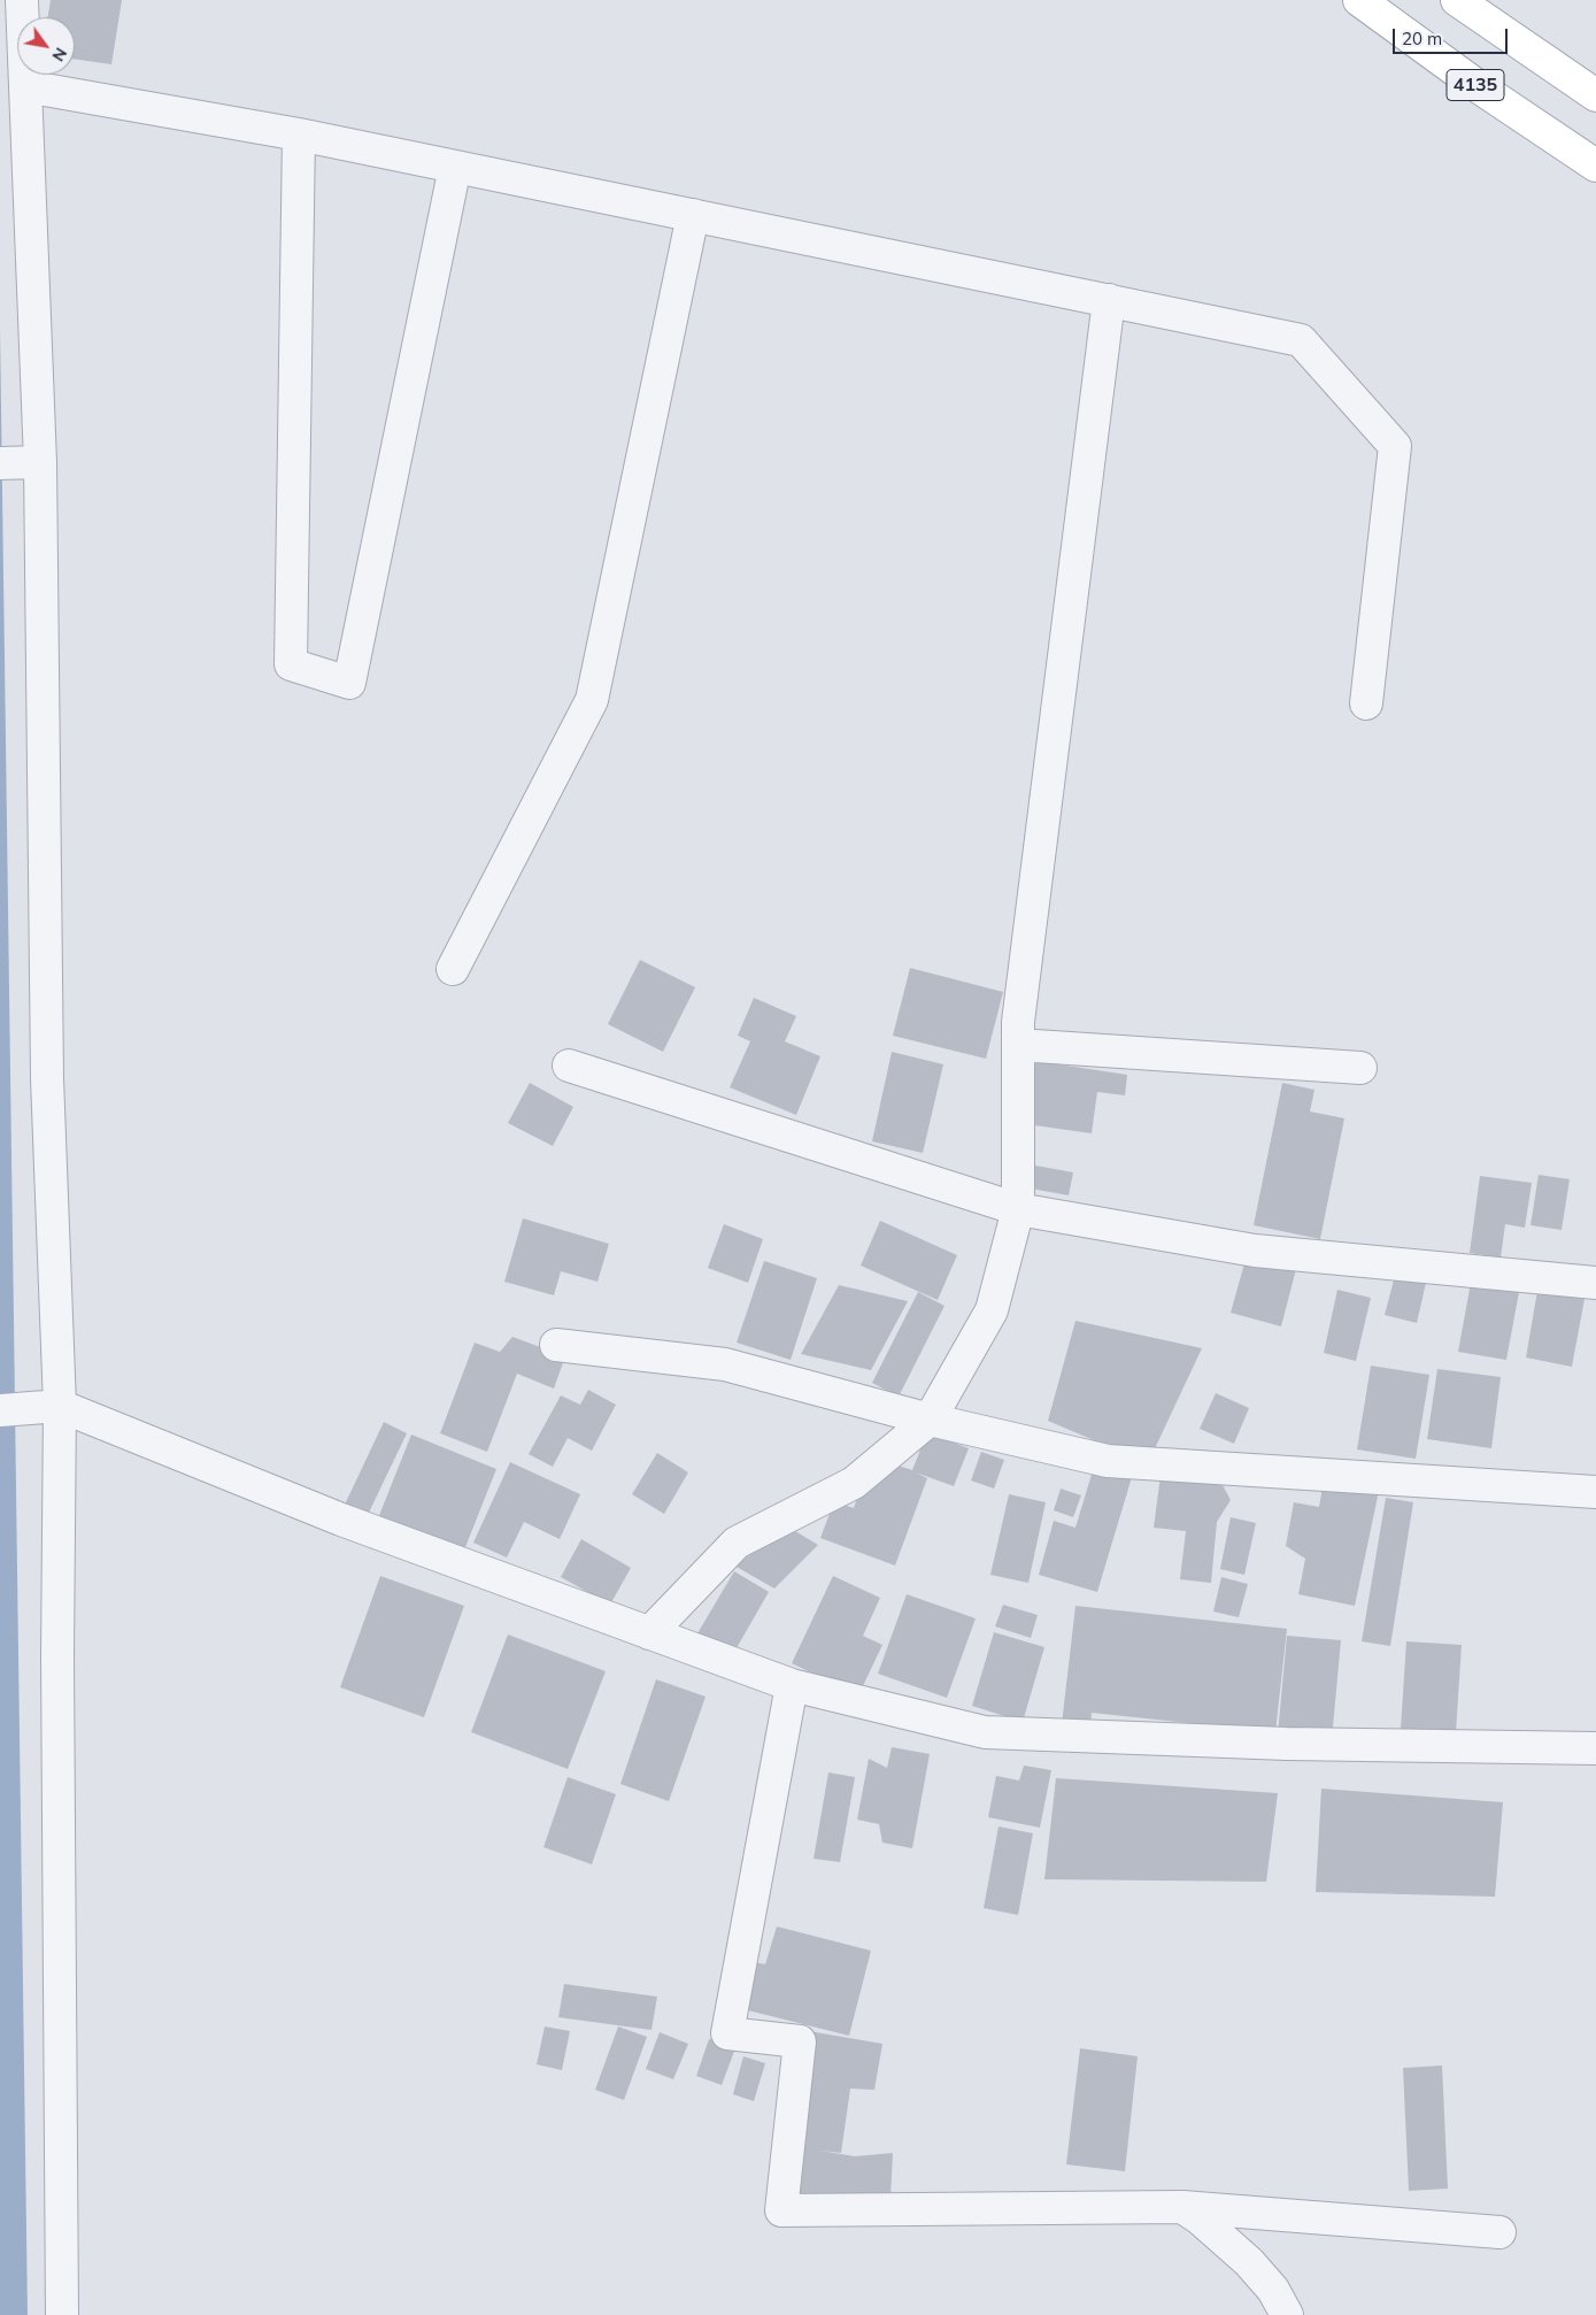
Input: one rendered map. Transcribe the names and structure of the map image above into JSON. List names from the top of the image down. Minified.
{"streets":{"main road":["4135"]},"scale_bar":"20 m","north":"bottom right"}
